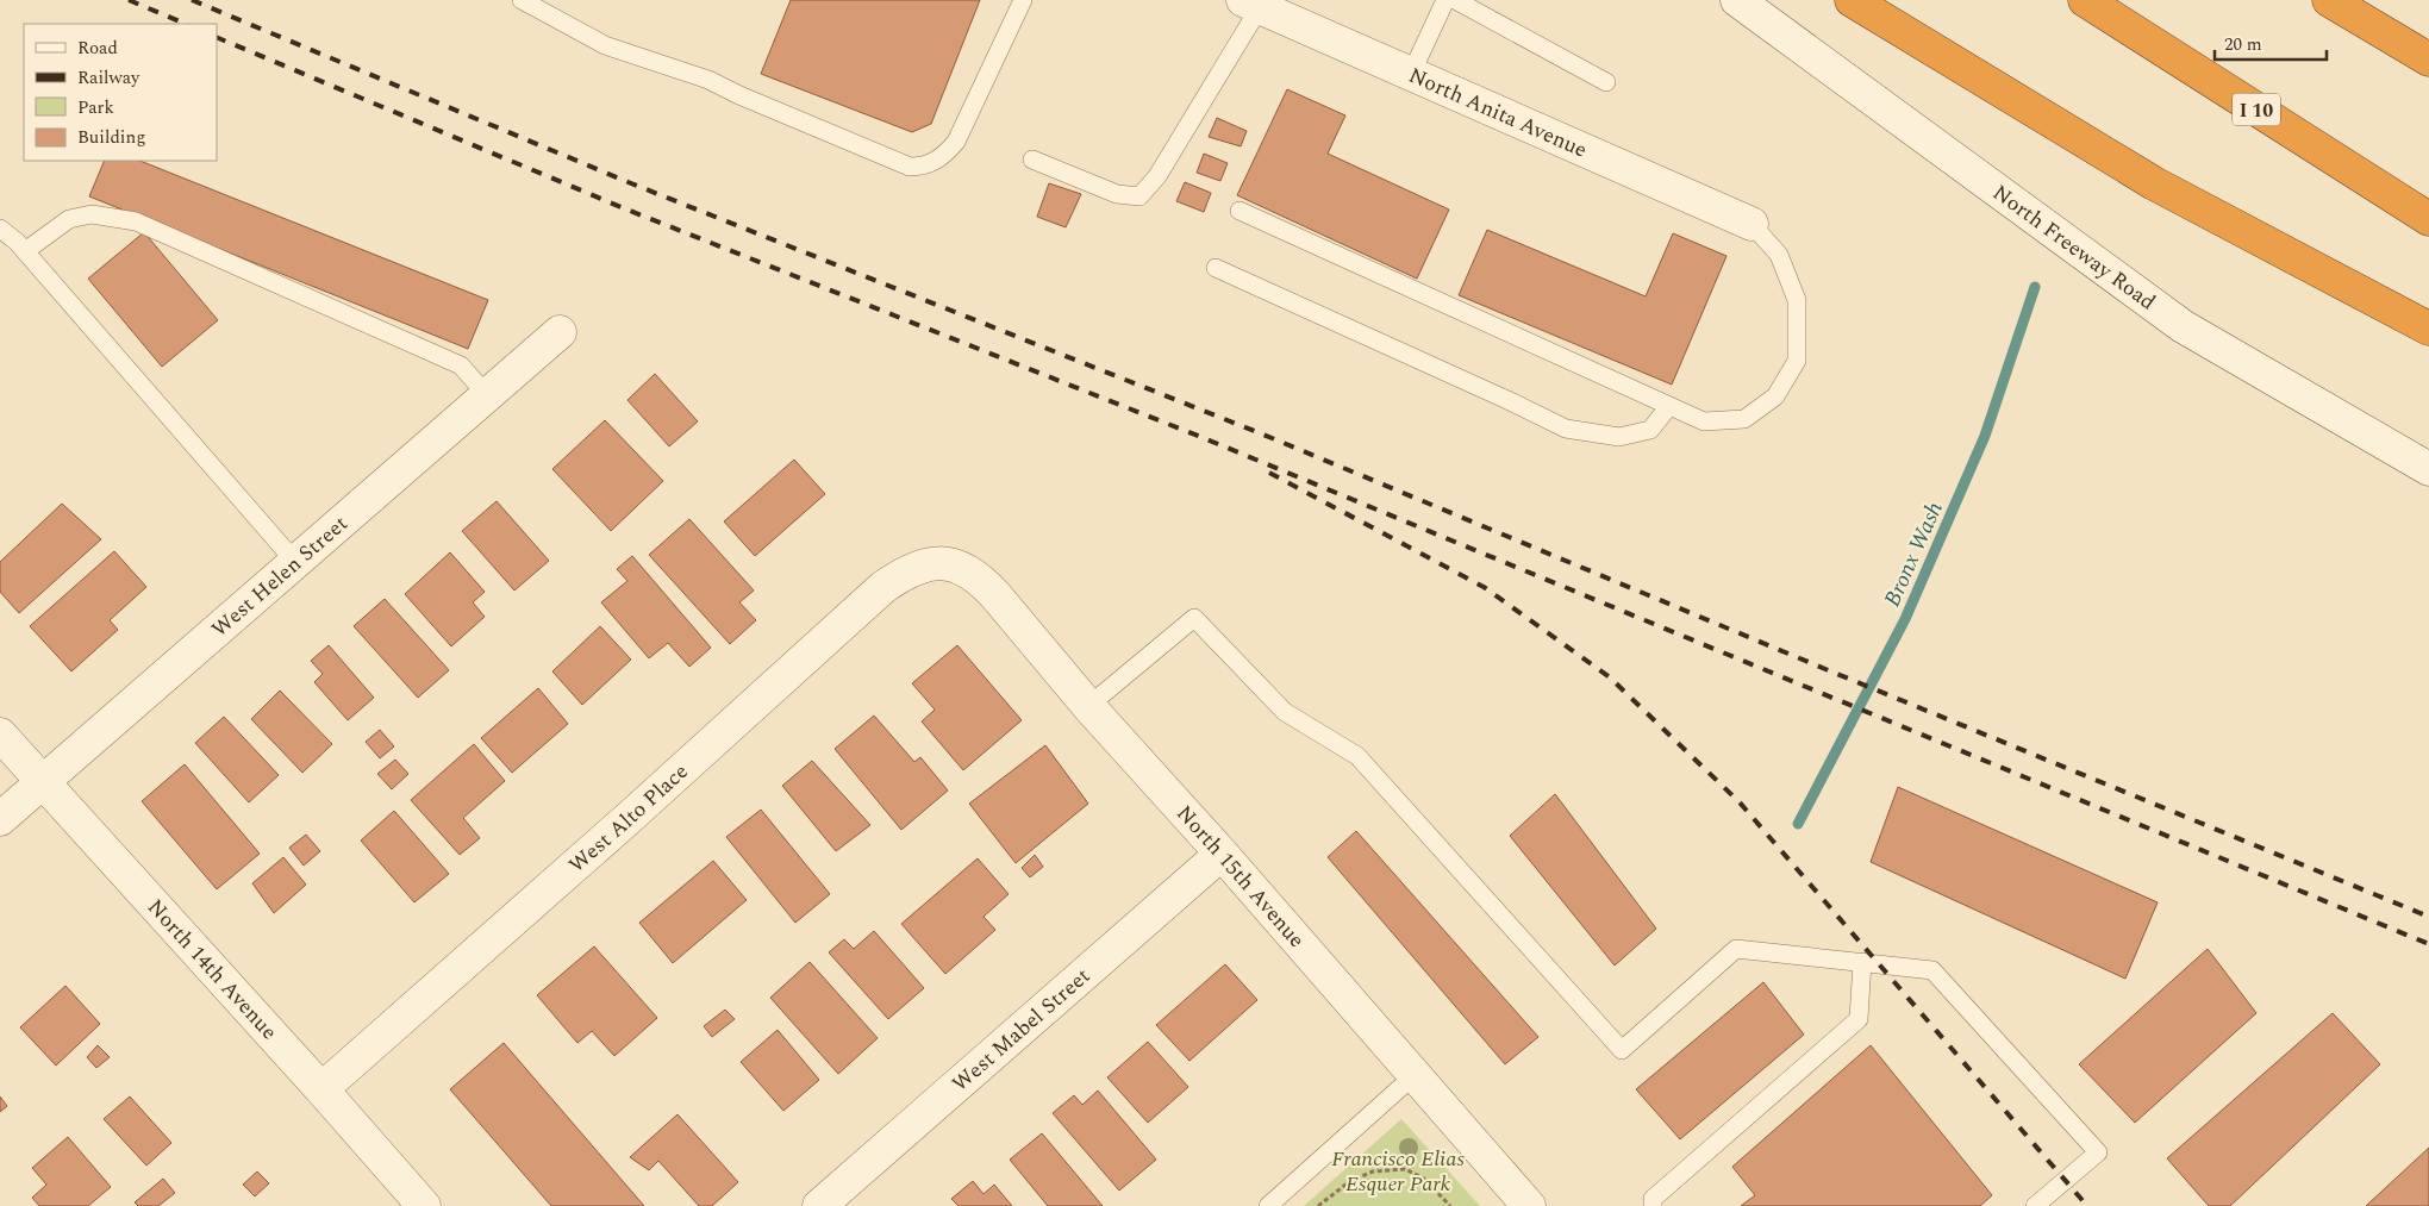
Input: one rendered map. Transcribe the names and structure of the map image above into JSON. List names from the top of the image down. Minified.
{"streets":{"highway":["I 10"],"street":["North Anita Avenue","North Freeway Road","West Helen Street","West Alto Place","North 15th Avenue","North 14th Avenue","West Mabel Street"]},"crossings":[["West Helen Street","North 14th Avenue"],["West Alto Place","North 15th Avenue"],["West Alto Place","North 14th Avenue"],["North 15th Avenue","West Mabel Street"]],"water":["Bronx Wash"],"parks":["Francisco Elias Esquer Park"],"legend":["Road","Railway","Park","Building"],"scale_bar":"20 m"}
